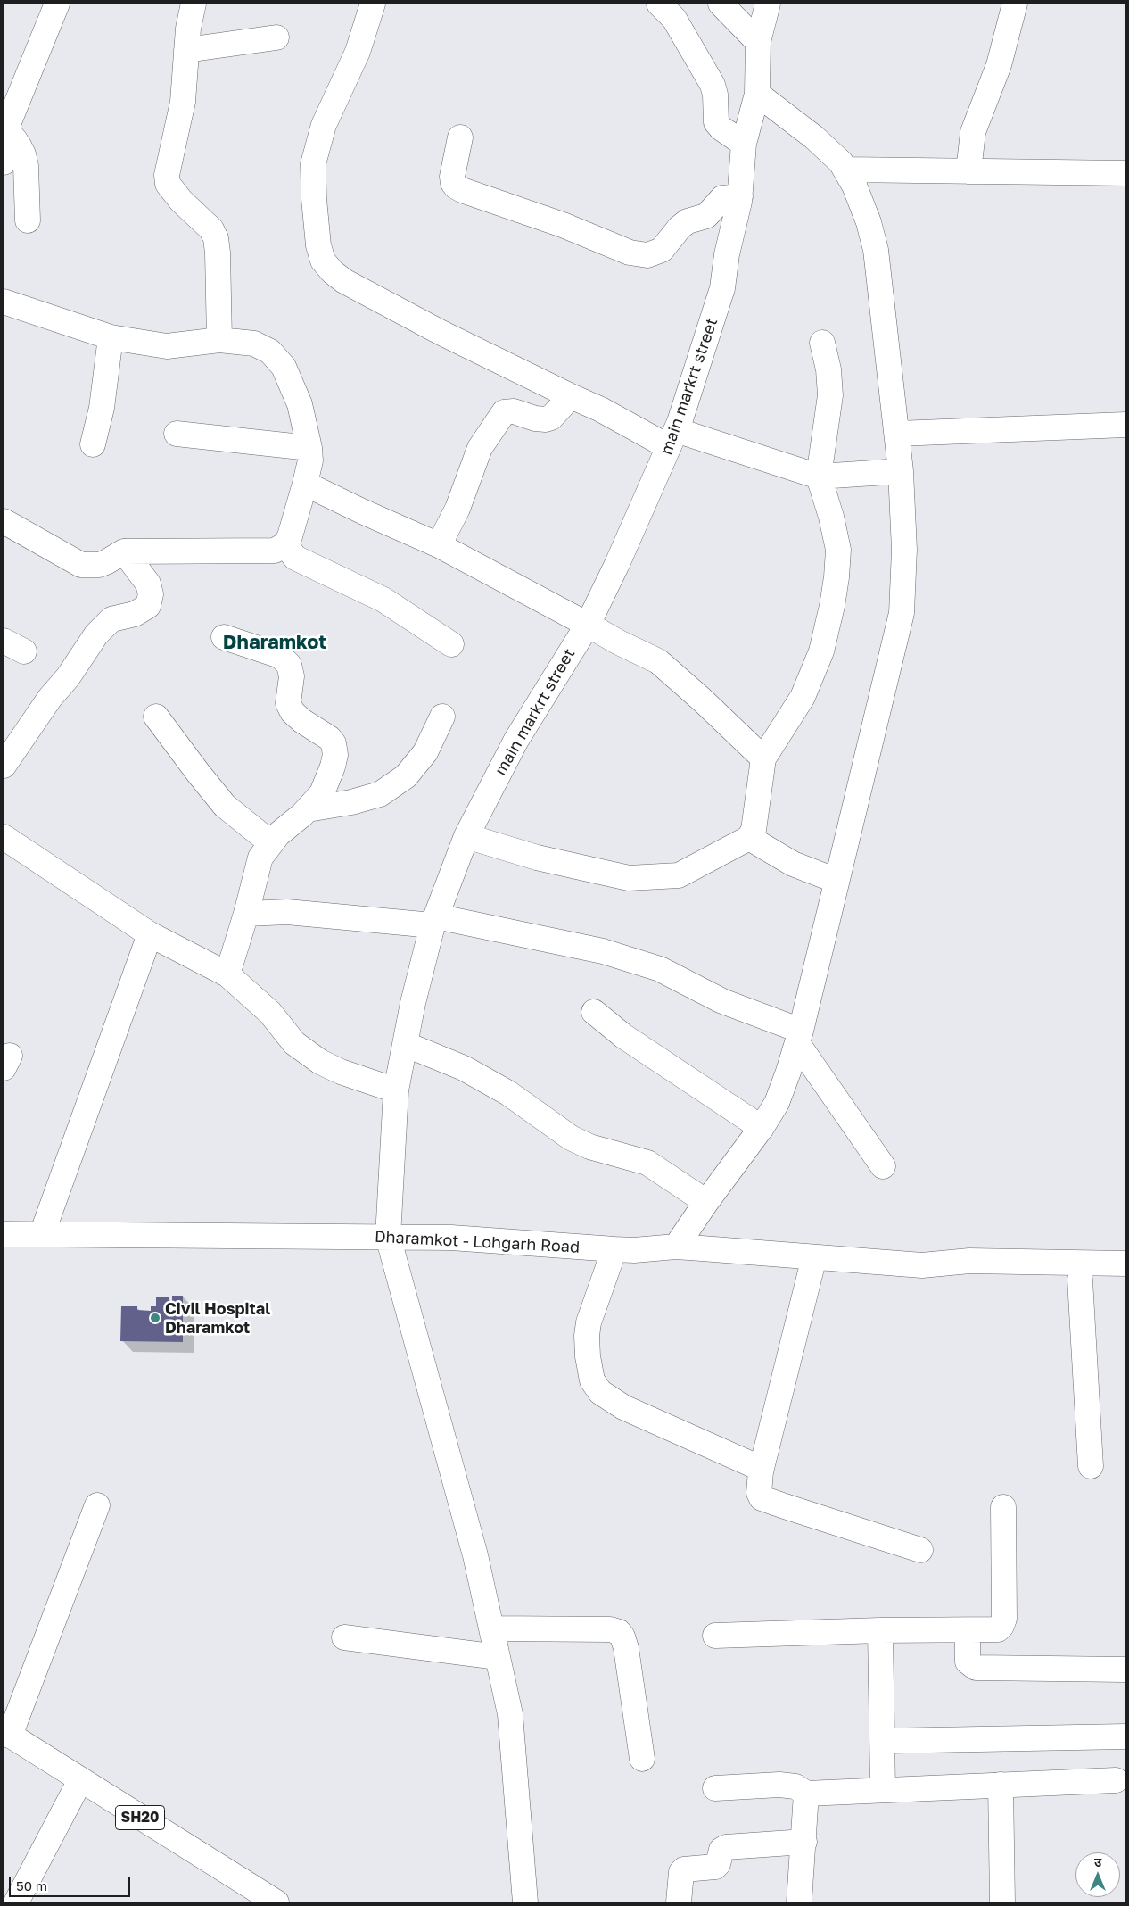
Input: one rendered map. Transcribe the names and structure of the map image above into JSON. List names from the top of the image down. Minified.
{"streets":{"street":["main markrt street","Dharamkot - Lohgarh Road","SH20"]},"crossings":[["main markrt street","Dharamkot - Lohgarh Road"]],"districts":["Dharamkot"],"places":["Civil Hospital Dharamkot"],"scale_bar":"50 m","north":"top"}
